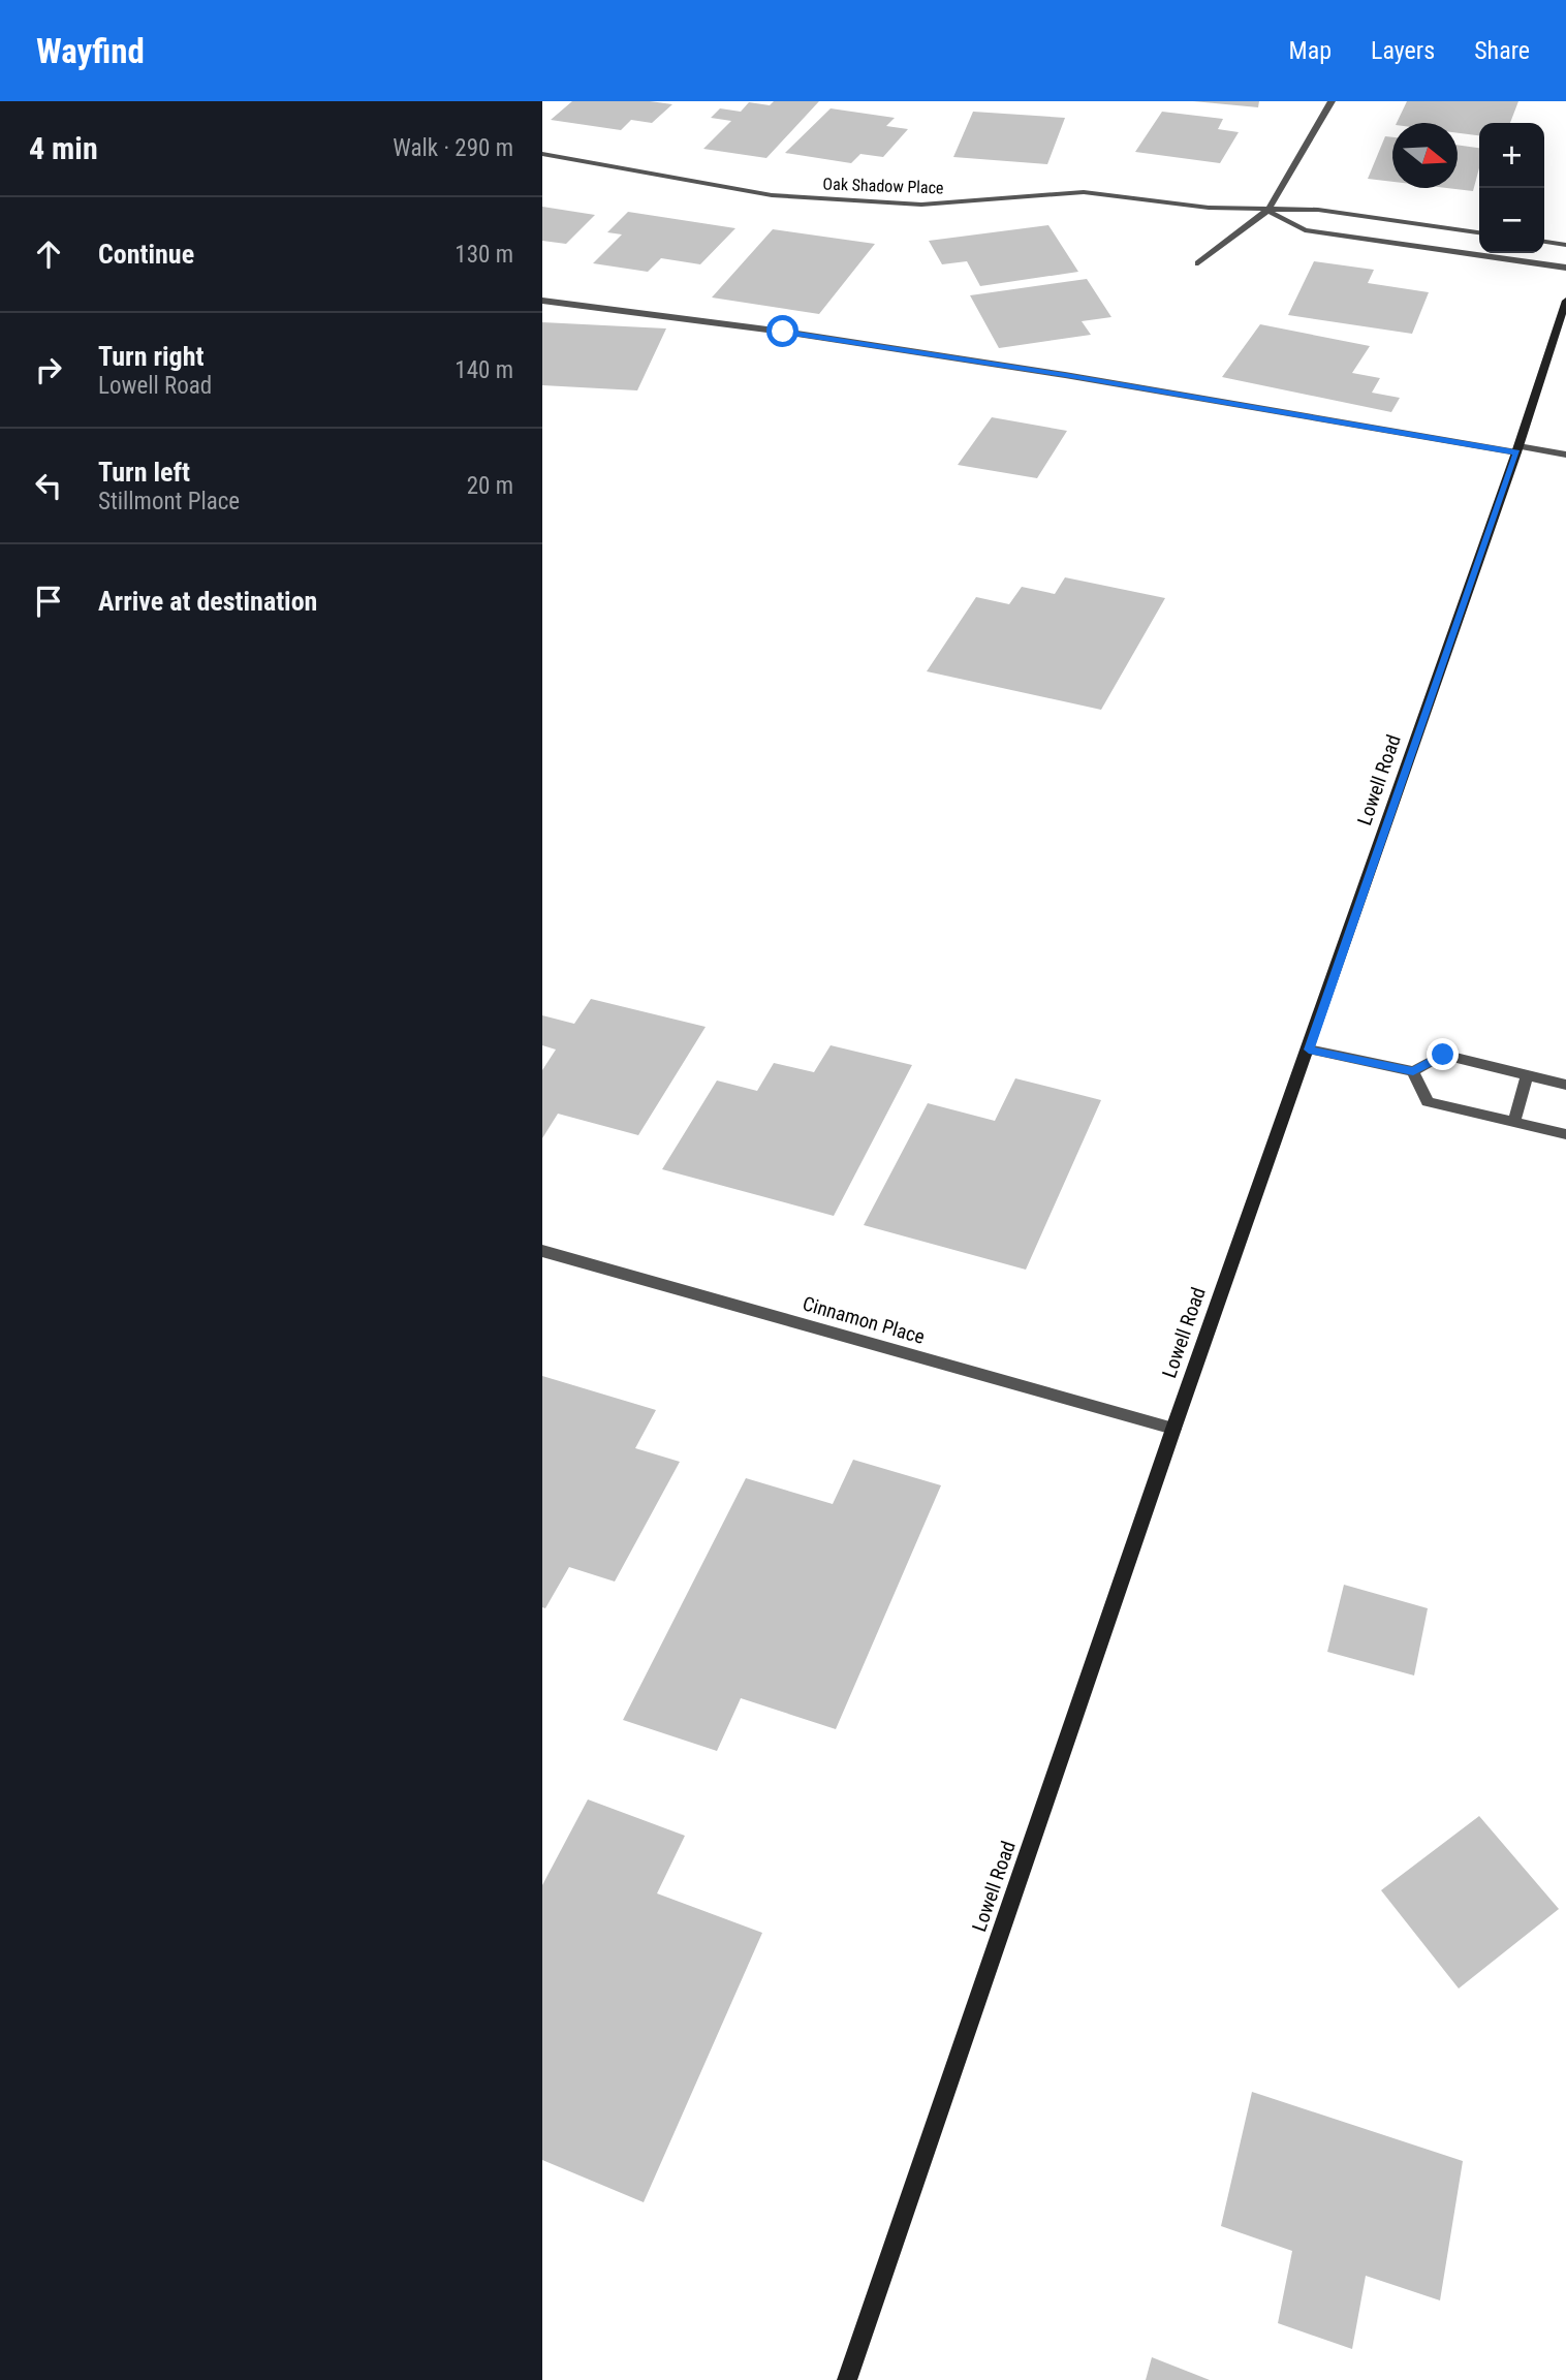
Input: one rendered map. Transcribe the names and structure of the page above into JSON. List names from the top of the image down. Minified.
{"streets":{"street":["Oak Shadow Place","Lowell Road","Cinnamon Place"]},"crossings":[["Lowell Road","Cinnamon Place"]],"north":"right","page":{"header":"Wayfind","nav":["Map","Layers","Share"],"heading":["4 min","Walk · 290 m"],"map_buttons":["+","−"],"list":[["Continue","130 m"],["Turn right","Lowell Road","140 m"],["Turn left","Stillmont Place","20 m"],"Arrive at destination"]}}
